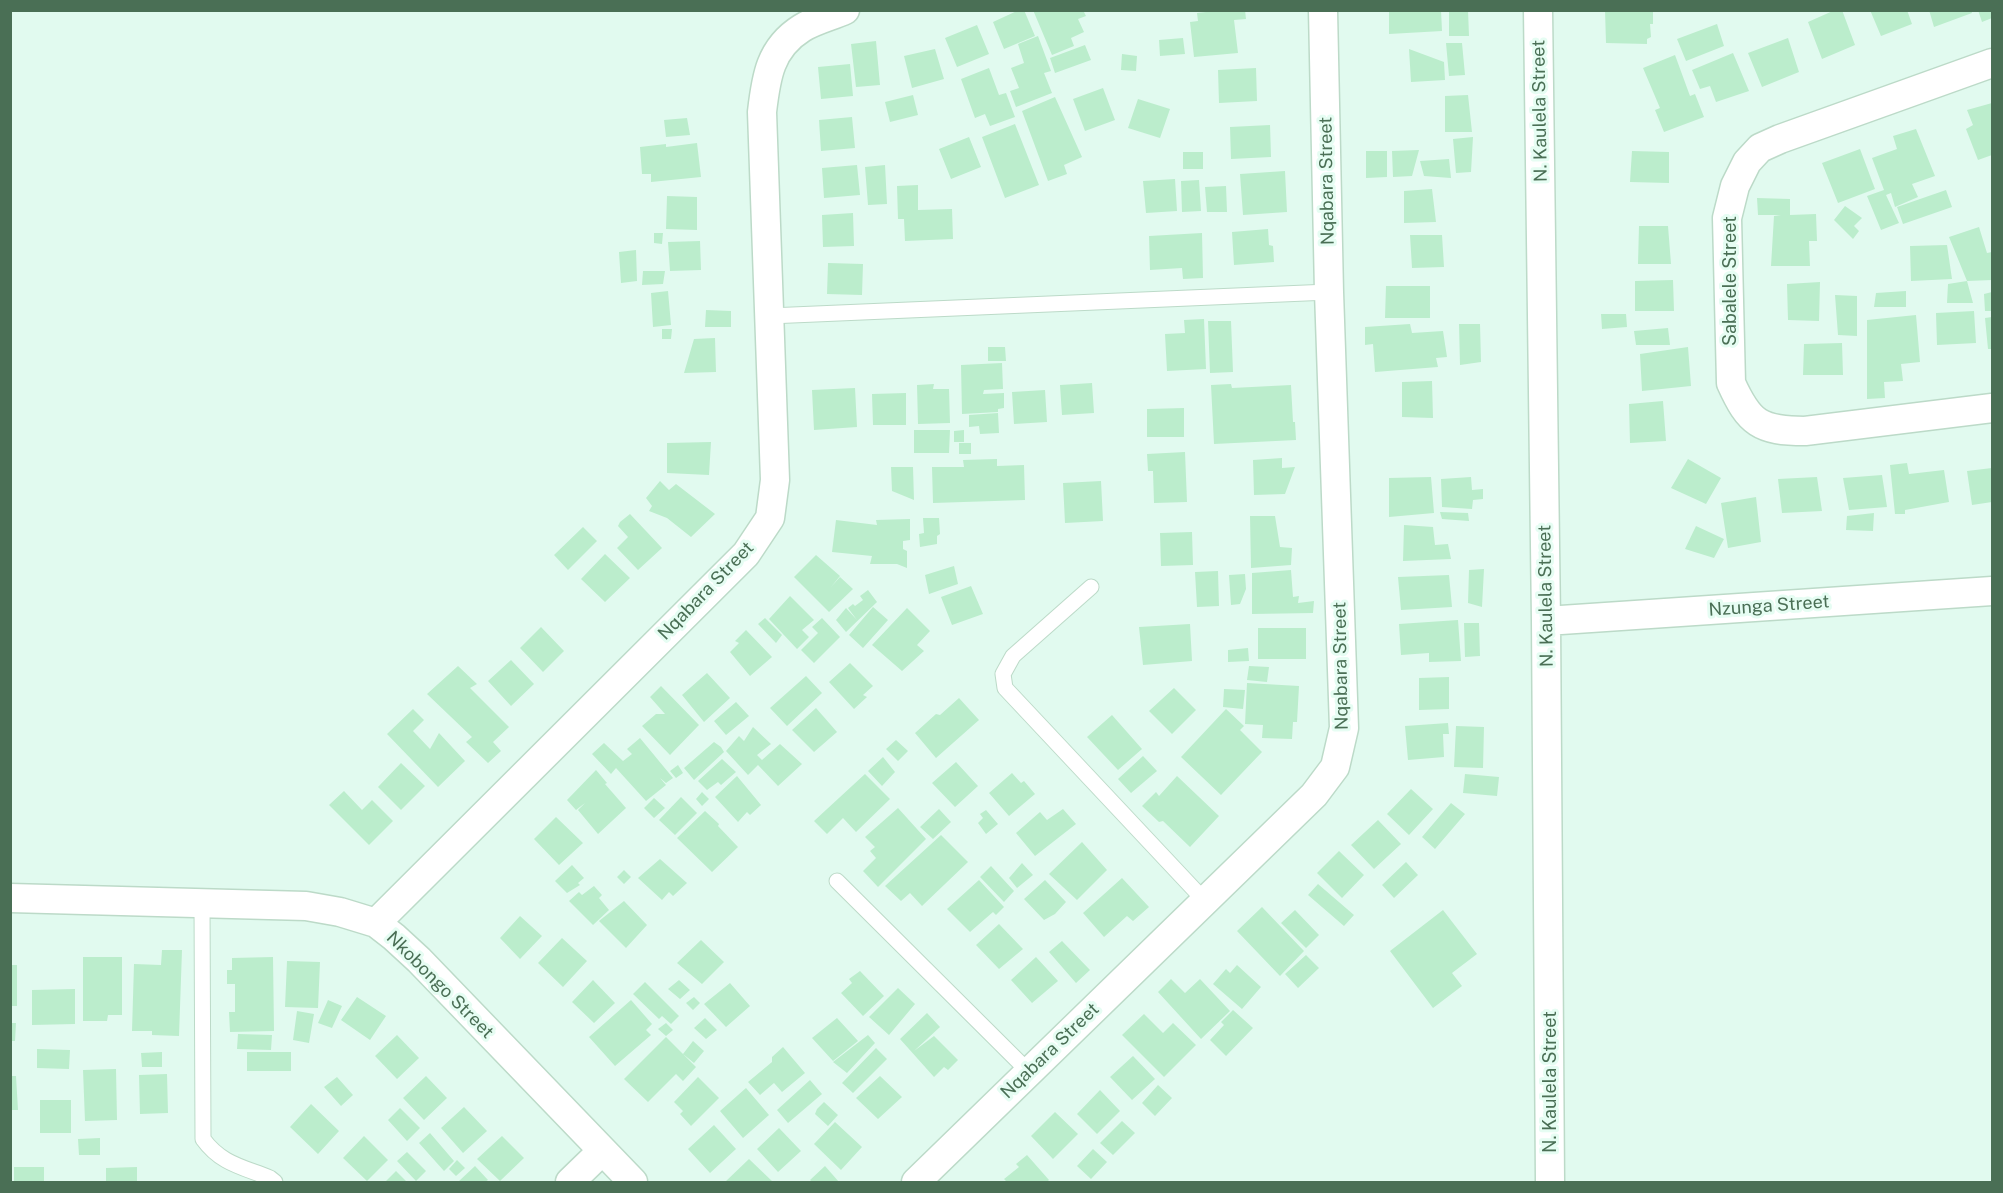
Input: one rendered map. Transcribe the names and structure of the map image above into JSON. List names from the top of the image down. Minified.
{"streets":{"street":["N. Kaulela Street","Nqabara Street","Sabalele Street","Nzunga Street","Nkobongo Street"]},"crossings":[["N. Kaulela Street","Nzunga Street"],["Nqabara Street","Nkobongo Street"]]}
